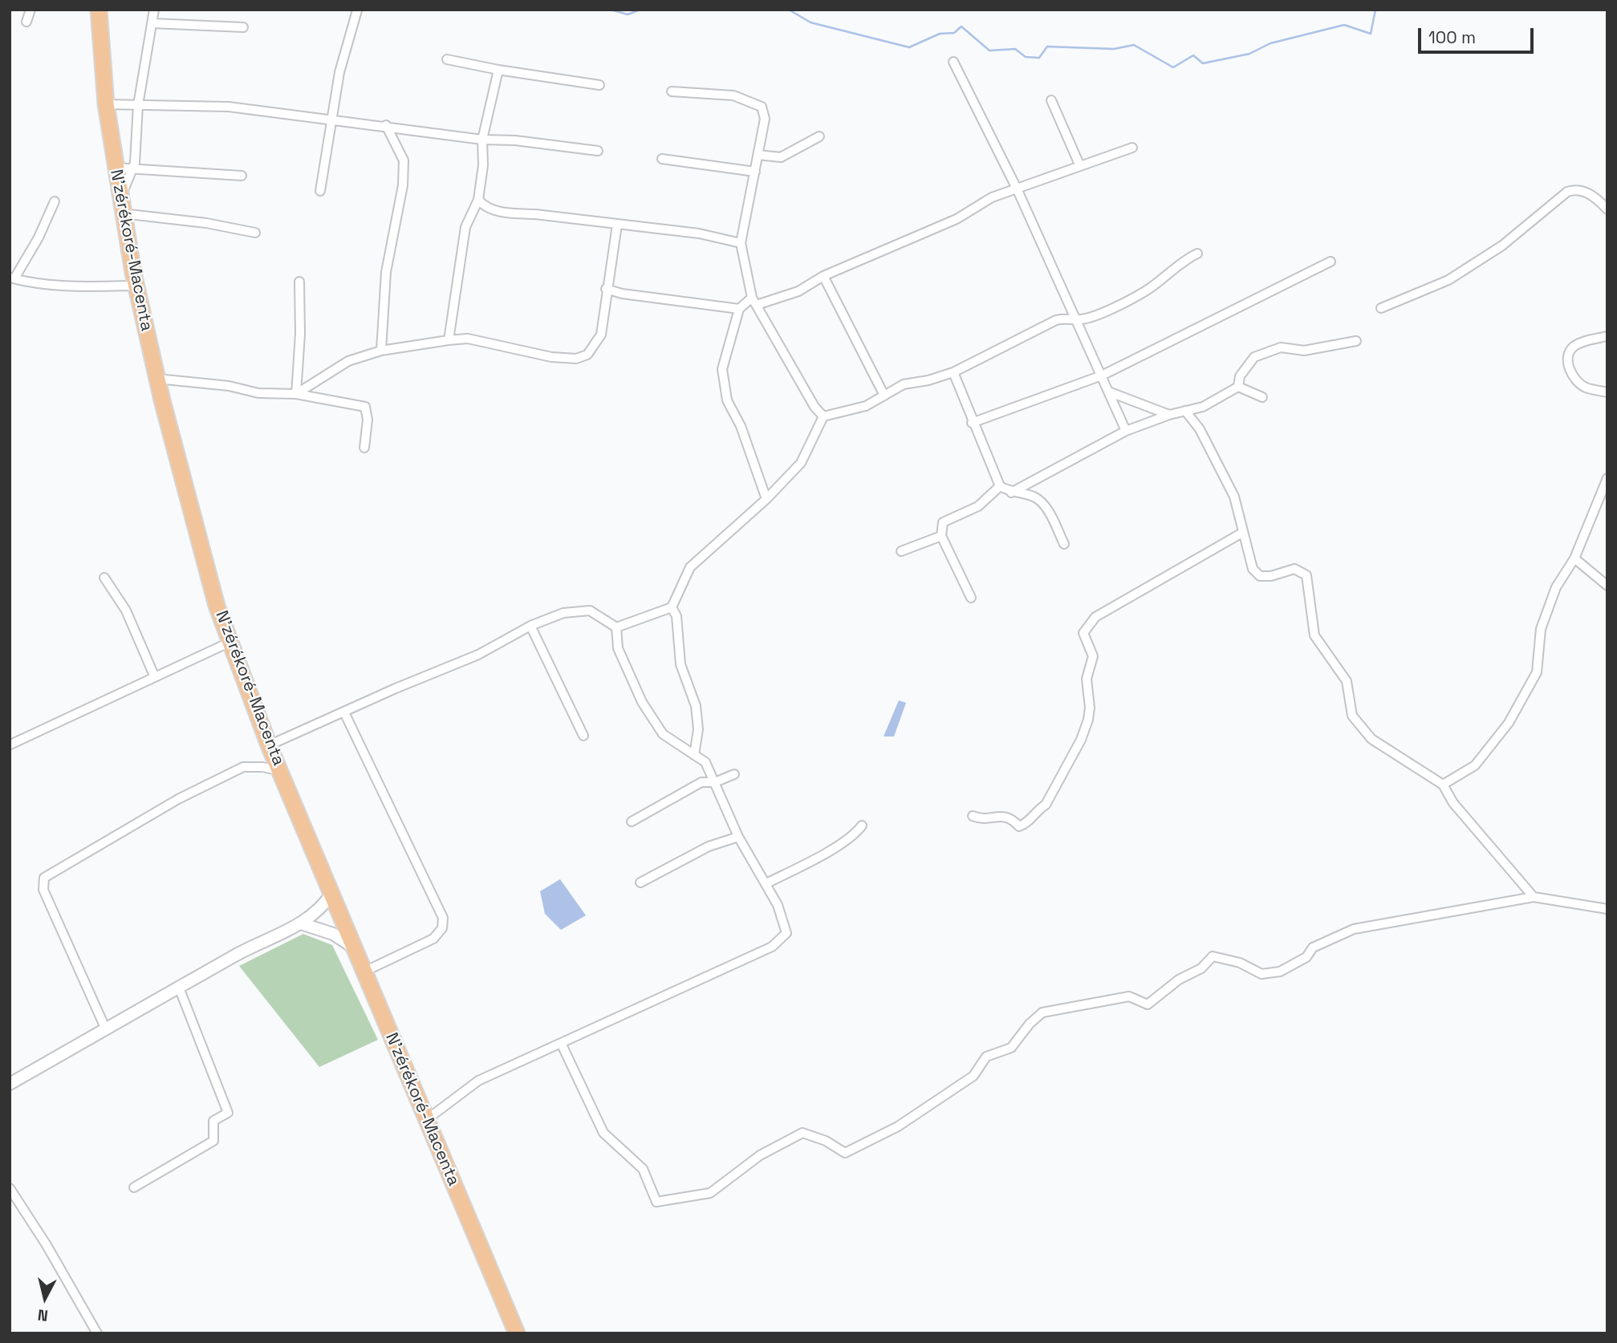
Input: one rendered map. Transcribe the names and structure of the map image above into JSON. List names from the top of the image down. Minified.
{"streets":{"highway":["N'zérékoré-Macenta"]},"scale_bar":"100 m","north":"bottom"}
